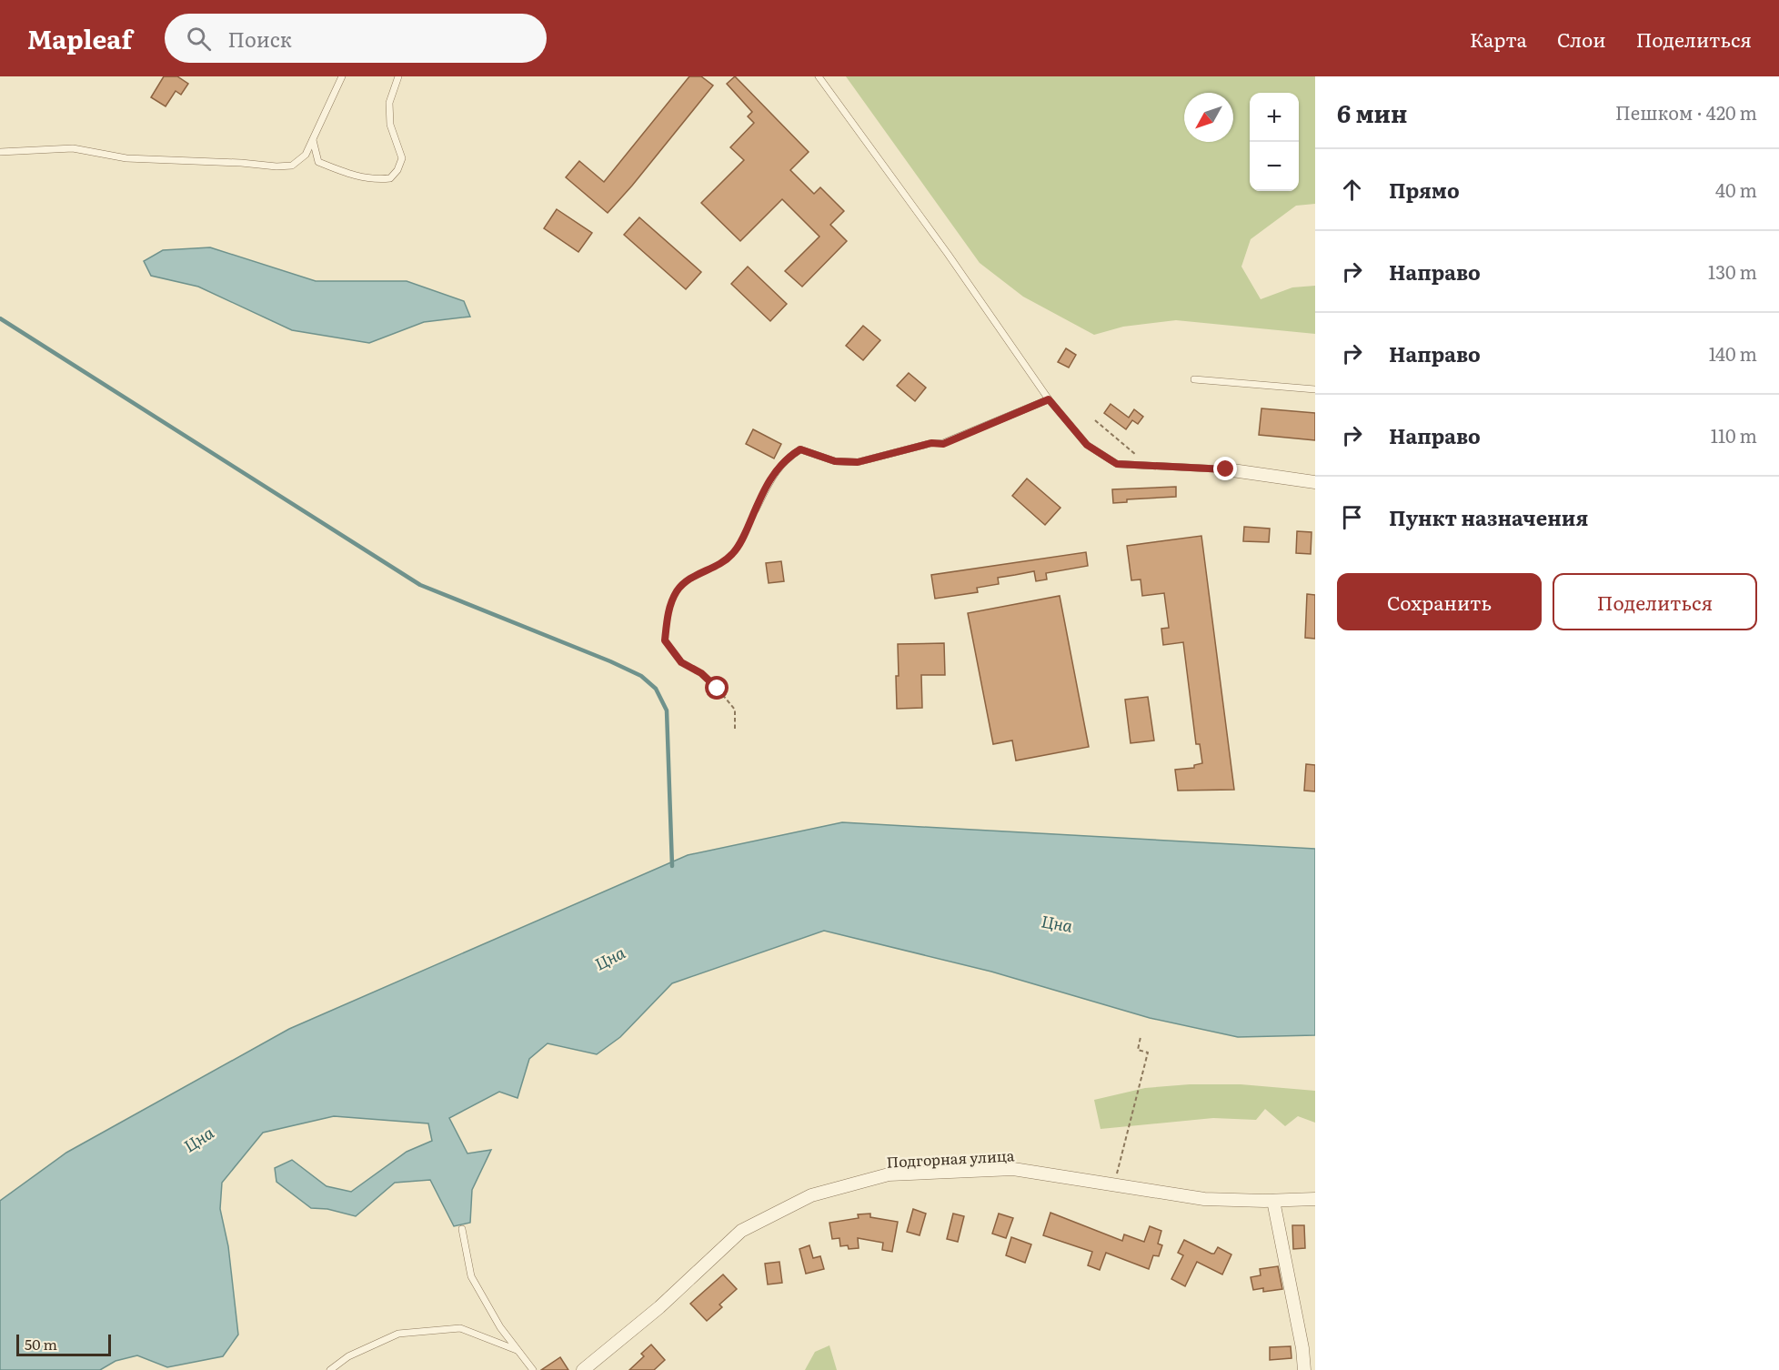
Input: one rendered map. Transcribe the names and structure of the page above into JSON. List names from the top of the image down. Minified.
{"streets":{"street":["Подгорная улица"]},"water":["Цна"],"scale_bar":"50 m","north":"bottom left","page":{"header":"Mapleaf","search":"Поиск","nav":["Карта","Слои","Поделиться"],"heading":["6 мин","Пешком · 420 m"],"map_buttons":["+","−"],"list":[["Прямо","40 m"],["Направо","130 m"],["Направо","140 m"],["Направо","110 m"],"Пункт назначения"],"buttons":["Сохранить","Поделиться"],"scale":"50 m"}}
